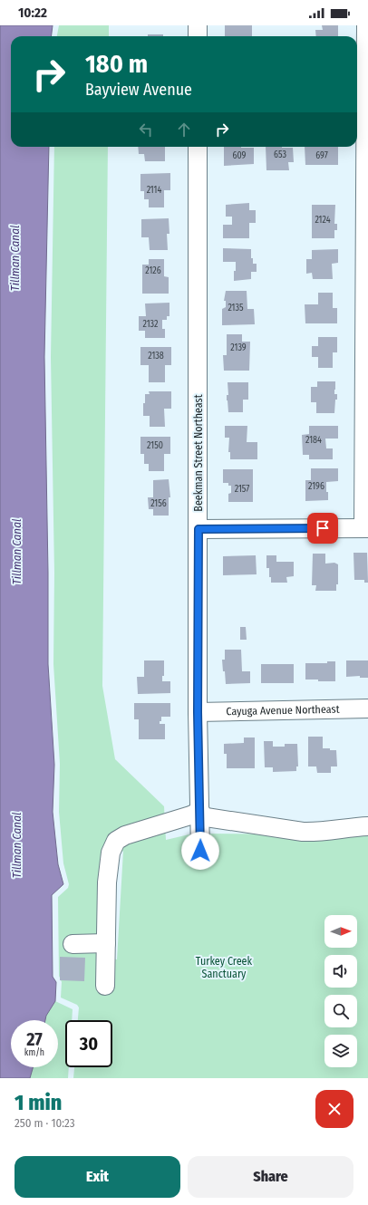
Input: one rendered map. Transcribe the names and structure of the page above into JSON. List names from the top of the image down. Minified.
{"streets":{"street":["Beekman Street Northeast","Cayuga Avenue Northeast"]},"crossings":[["Beekman Street Northeast","Cayuga Avenue Northeast"]],"water":["Tillman Canal"],"parks":["Turkey Creek Sanctuary"],"house_numbers":["653","609","697","2114","2124","2126","2135","2132","2139","2138","2184","2150","2196","2157","2156"],"north":"right","page":{"status":"10:22","turn":["180 m","Bayview Avenue"],"speed":"27 km/h","limit":"30","heading":["1 min","250 m · 10:23"],"buttons":["Exit","Share"]}}
